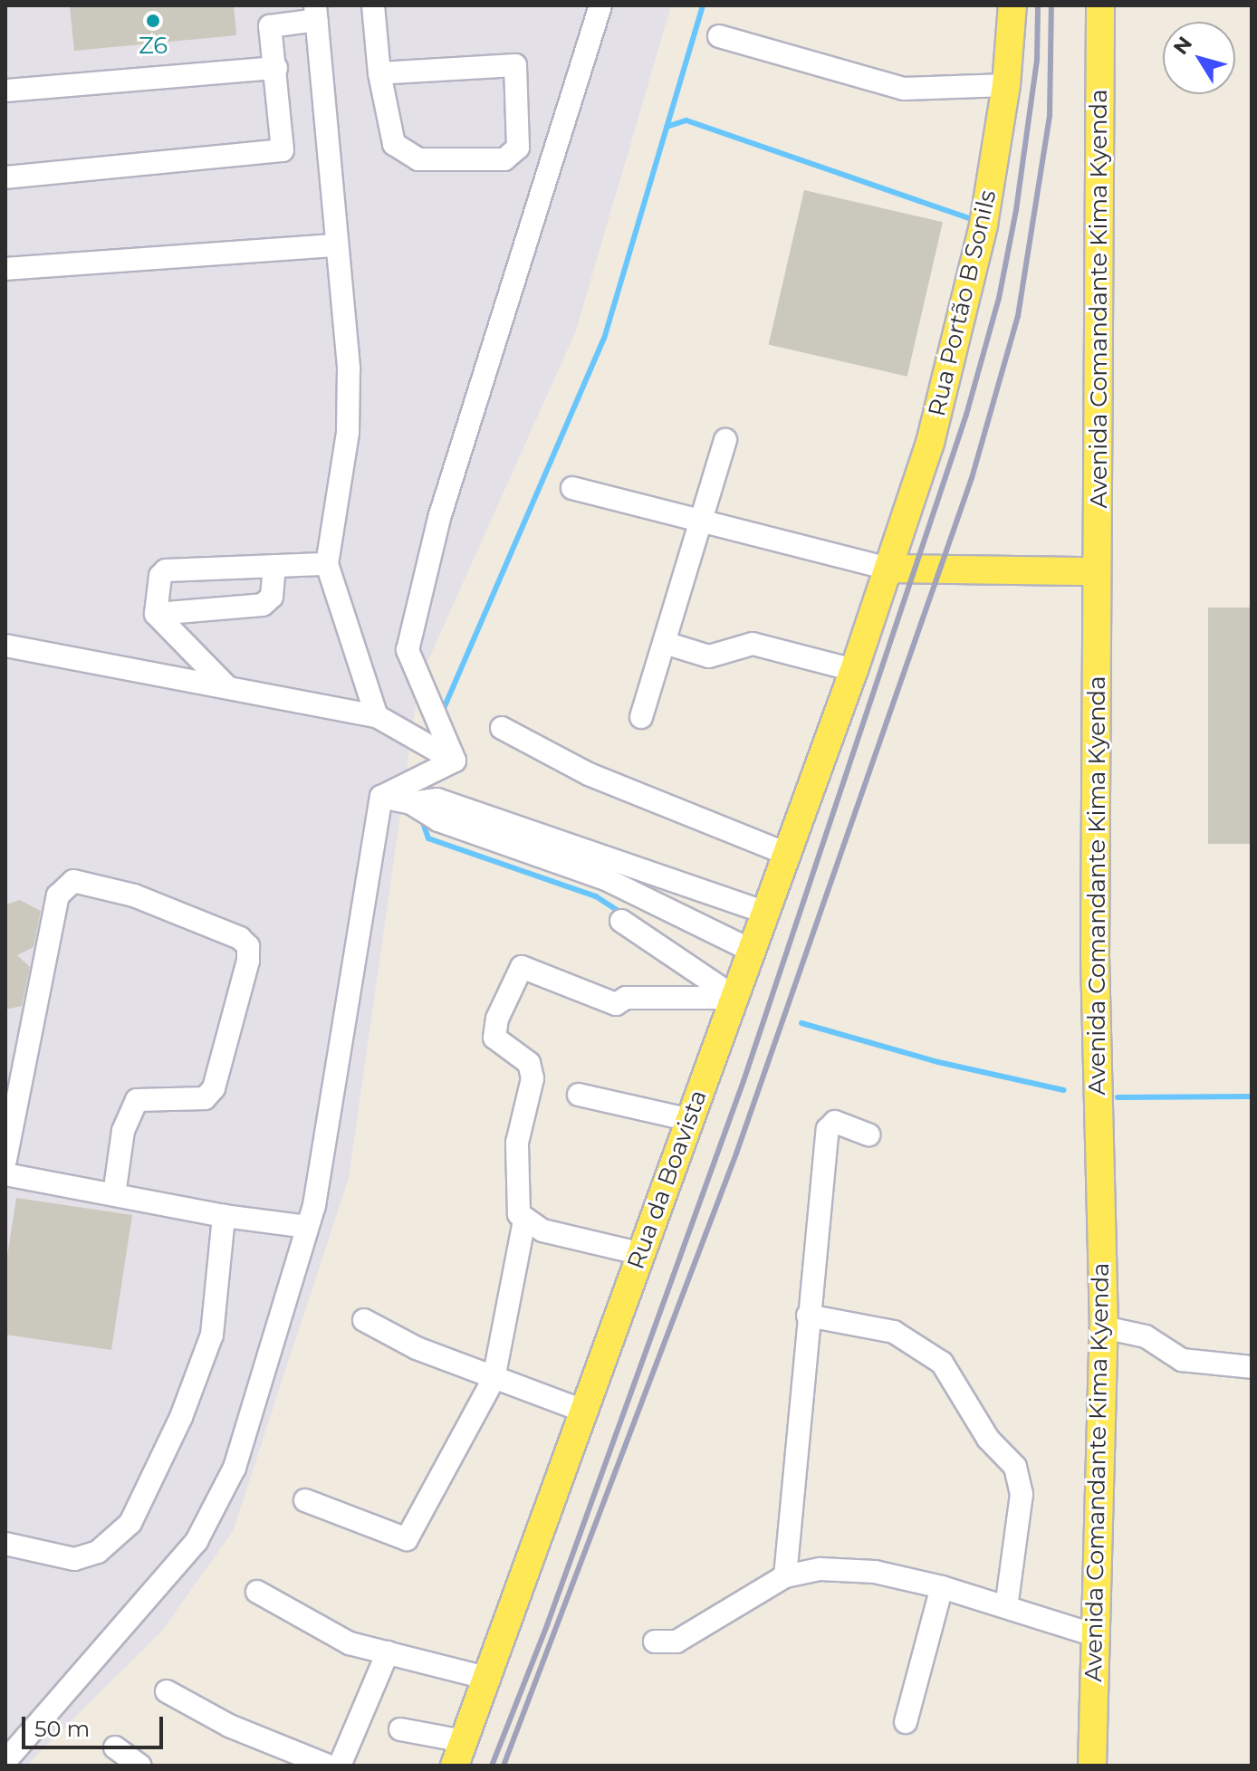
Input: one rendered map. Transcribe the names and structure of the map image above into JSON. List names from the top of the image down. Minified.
{"streets":{"main road":["Avenida Comandante Kima Kyenda","Rua Portão B Sonils","Rua da Boavista"]},"crossings":[["Rua Portão B Sonils","Rua da Boavista"]],"places":["Z6"],"scale_bar":"50 m","north":"top left"}
